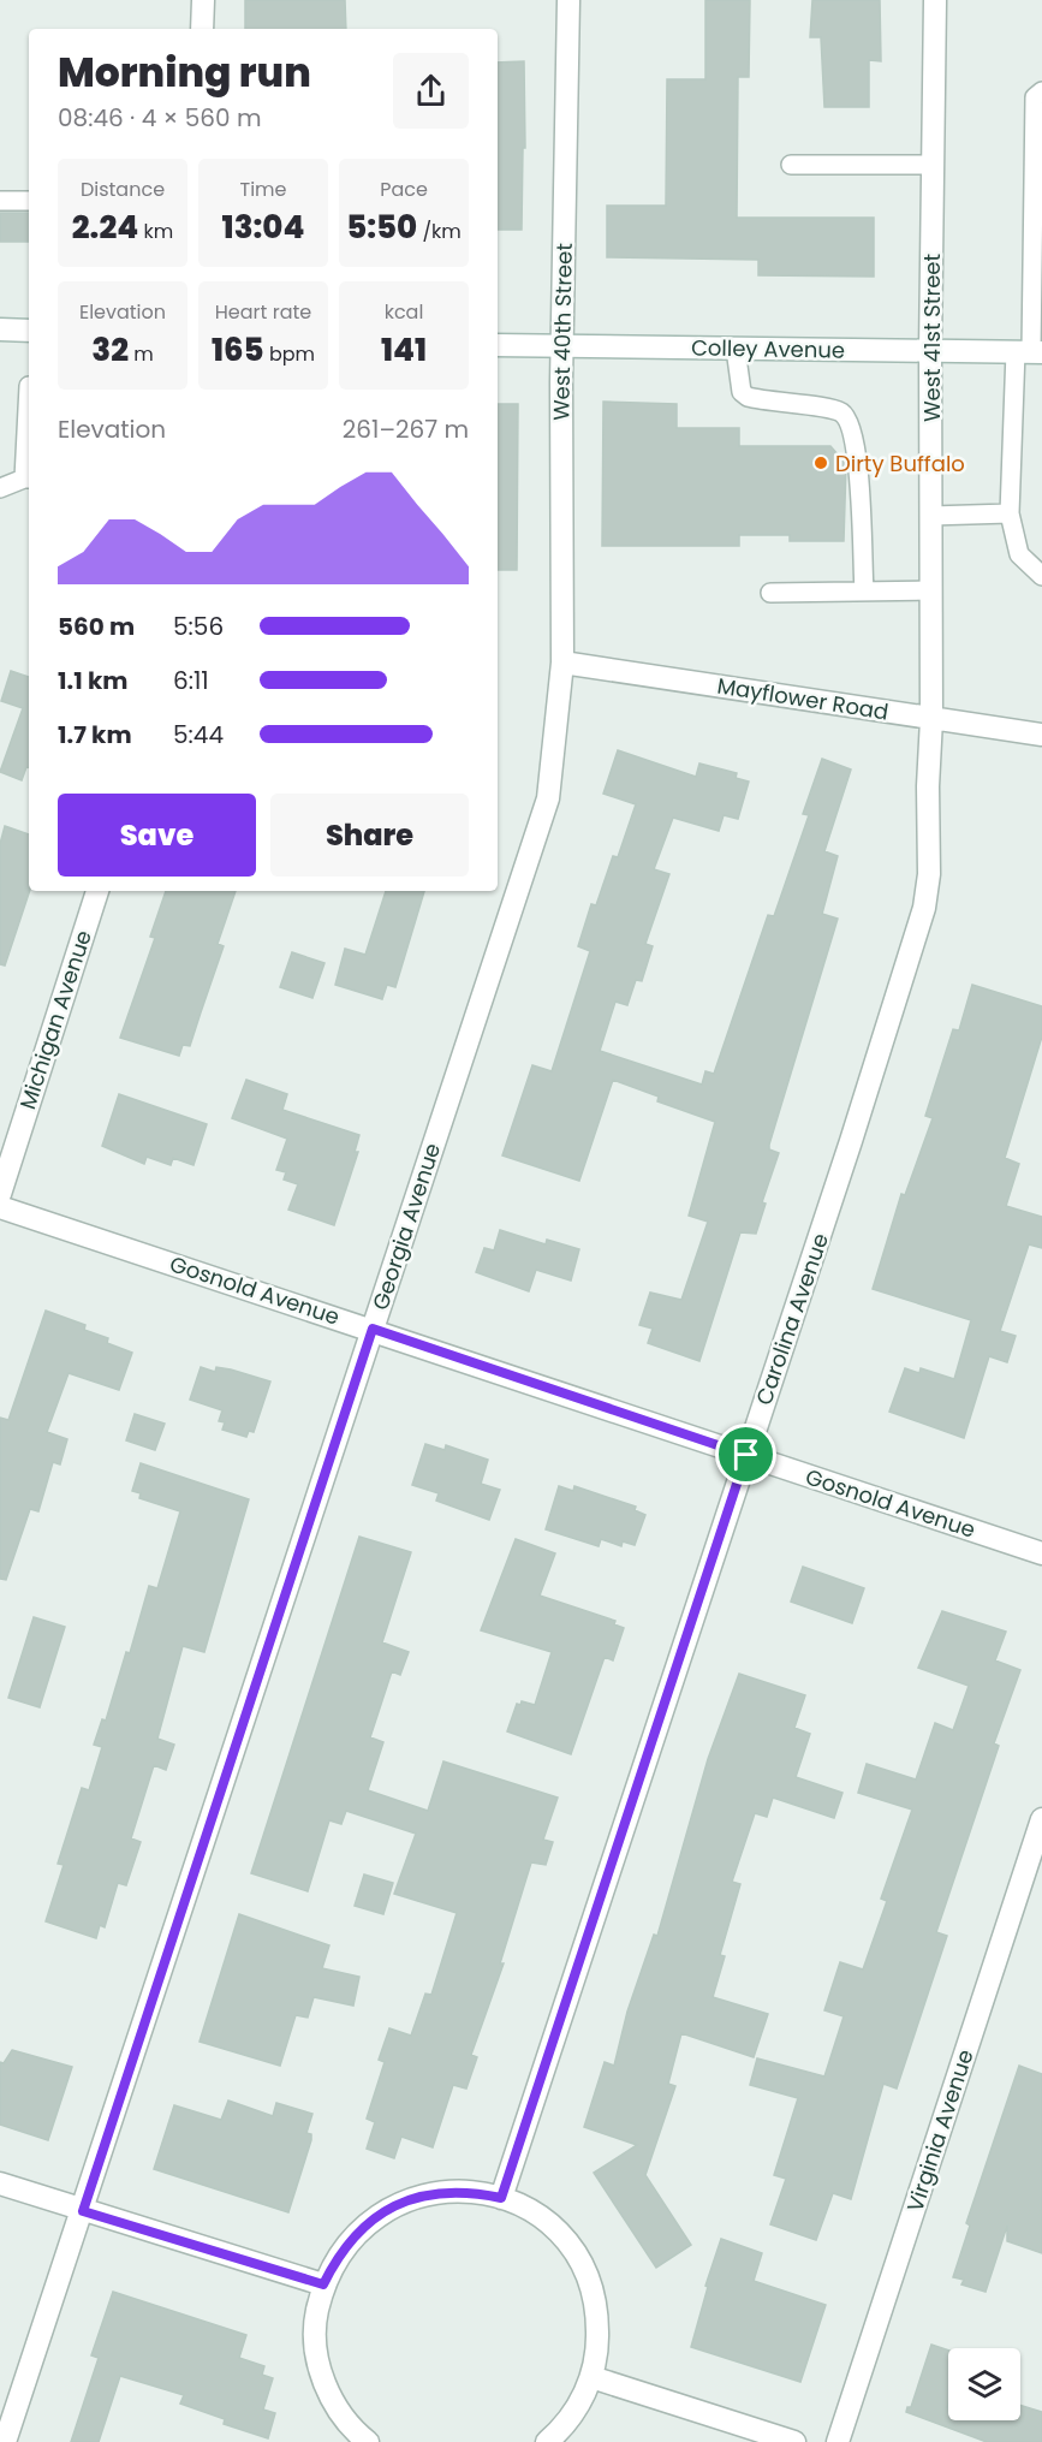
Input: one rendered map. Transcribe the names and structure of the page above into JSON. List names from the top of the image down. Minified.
{"streets":{"street":["West 40th Street","West 41st Street","Colley Avenue","Mayflower Road","Michigan Avenue","Georgia Avenue","Gosnold Avenue","Carolina Avenue","Virginia Avenue"]},"crossings":[["West 40th Street","Colley Avenue"],["West 40th Street","Mayflower Road"],["West 40th Street","Georgia Avenue"],["West 41st Street","Colley Avenue"],["West 41st Street","Mayflower Road"],["West 41st Street","Carolina Avenue"],["Mayflower Road","Georgia Avenue"],["Mayflower Road","Carolina Avenue"],["Georgia Avenue","Gosnold Avenue"],["Gosnold Avenue","Carolina Avenue"]],"places":["Dirty Buffalo"],"page":{"heading":["Morning run","08:46 · 4 × 560 m"],"stats":[["Distance","2.24 km"],["Time","13:04"],["Pace","5:50 /km"],["Elevation","32 m"],["Heart rate","165 bpm"],["kcal","141"]],"chart":["Elevation","261–267 m"],"list":[{"name":"560 m","note":"5:56"},{"name":"1.1 km","note":"6:11"},{"name":"1.7 km","note":"5:44"}],"buttons":["Save","Share"]}}
